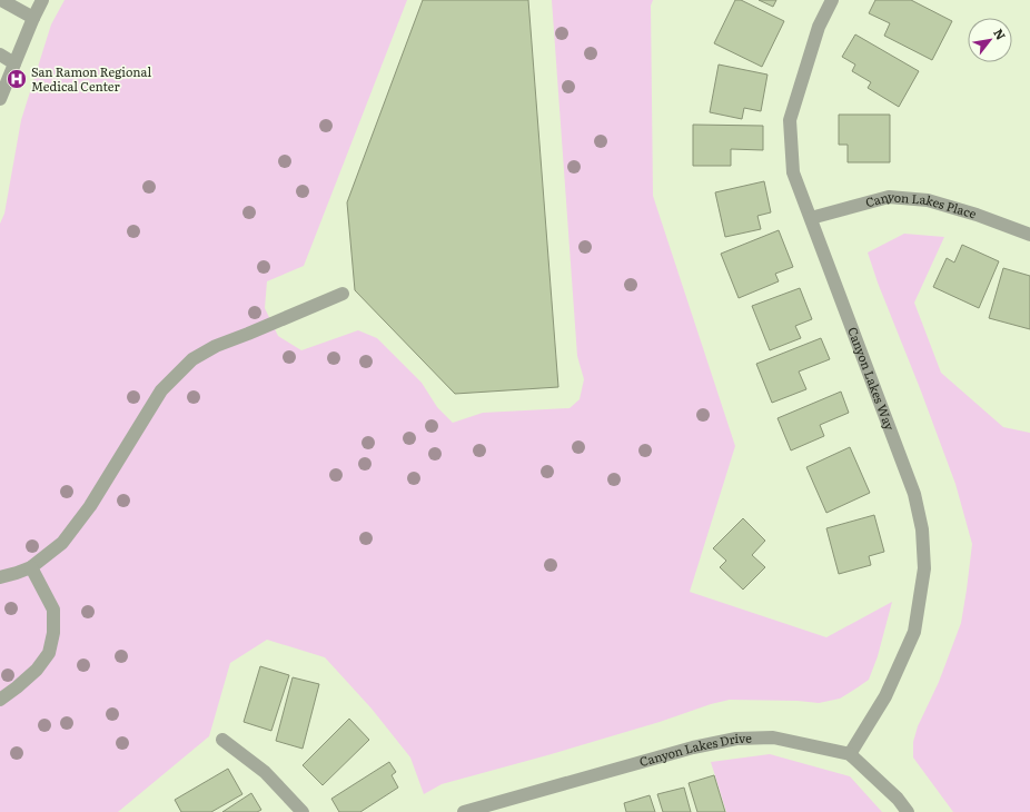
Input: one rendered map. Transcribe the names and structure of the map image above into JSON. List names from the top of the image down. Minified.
{"streets":{"street":["Canyon Lakes Place","Canyon Lakes Way","Canyon Lakes Drive"]},"crossings":[["Canyon Lakes Place","Canyon Lakes Way"],["Canyon Lakes Way","Canyon Lakes Drive"]],"places":{"hospital":["San Ramon Regional Medical Center"]},"north":"top right"}
